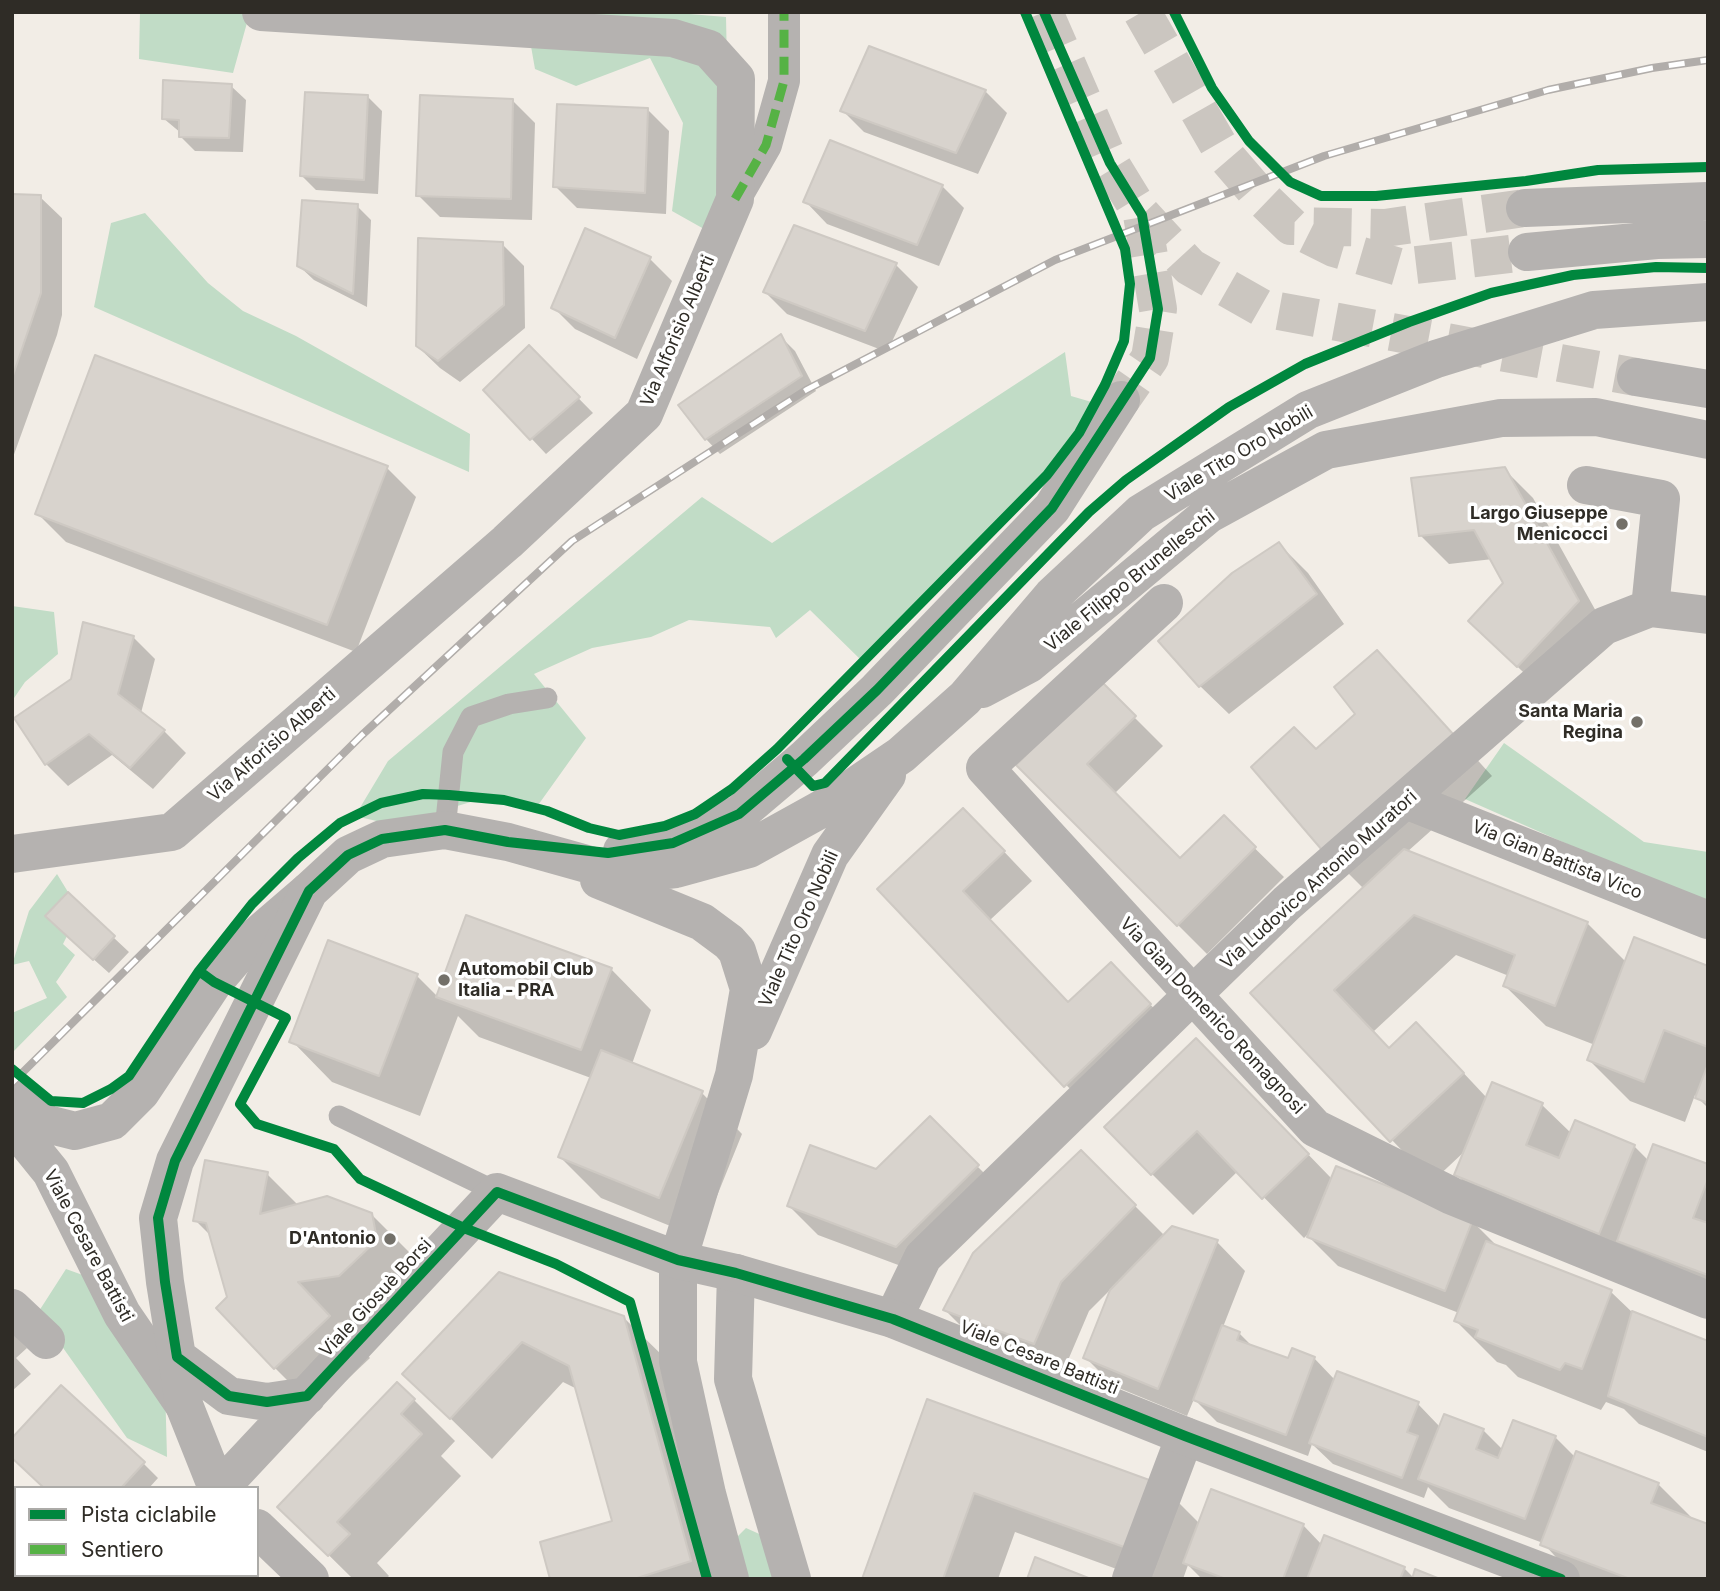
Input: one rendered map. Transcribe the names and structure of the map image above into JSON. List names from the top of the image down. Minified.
{"streets":{"street":["Via Alforisio Alberti","Viale Tito Oro Nobili","Viale Filippo Brunelleschi","Via Gian Battista Vico","Via Ludovico Antonio Muratori","Via Gian Domenico Romagnosi","Viale Cesare Battisti","Viale Giosuè Borsi"]},"crossings":[["Viale Tito Oro Nobili","Viale Filippo Brunelleschi"],["Viale Tito Oro Nobili","Viale Cesare Battisti"],["Via Gian Battista Vico","Via Ludovico Antonio Muratori"],["Via Ludovico Antonio Muratori","Via Gian Domenico Romagnosi"],["Via Ludovico Antonio Muratori","Viale Cesare Battisti"],["Viale Cesare Battisti","Viale Giosuè Borsi"]],"places":["Largo Giuseppe Menicocci","Santa Maria Regina","Automobil Club Italia - PRA","D'Antonio"],"legend":["Pista ciclabile","Sentiero"]}
